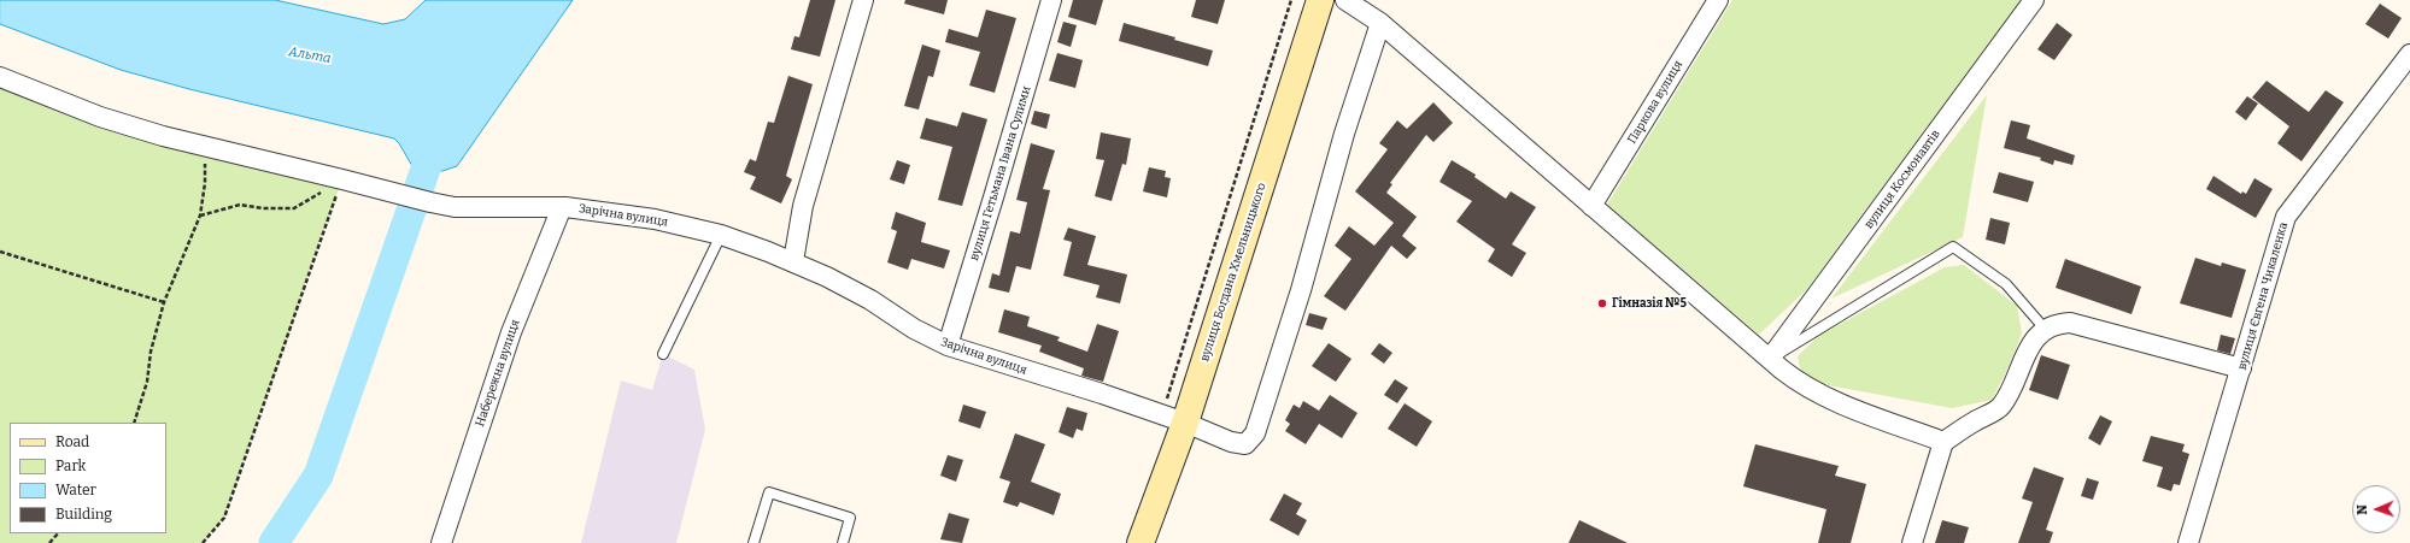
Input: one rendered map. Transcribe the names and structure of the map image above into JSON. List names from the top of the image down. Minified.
{"streets":{"main road":["вулиця Богдана Хмельницького"],"street":["Паркова вулиця","вулиця Гетьмана Івана Сулими","вулиця Космонавтів","Зарічна вулиця","вулиця Євгена Чикаленка","Набережна вулиця"]},"crossings":[["вулиця Гетьмана Івана Сулими","Зарічна вулиця"],["Зарічна вулиця","вулиця Богдана Хмельницького"],["Зарічна вулиця","Набережна вулиця"]],"water":["Альта"],"places":["Гімназія №5"],"legend":["Road","Park","Water","Building"],"north":"left"}
